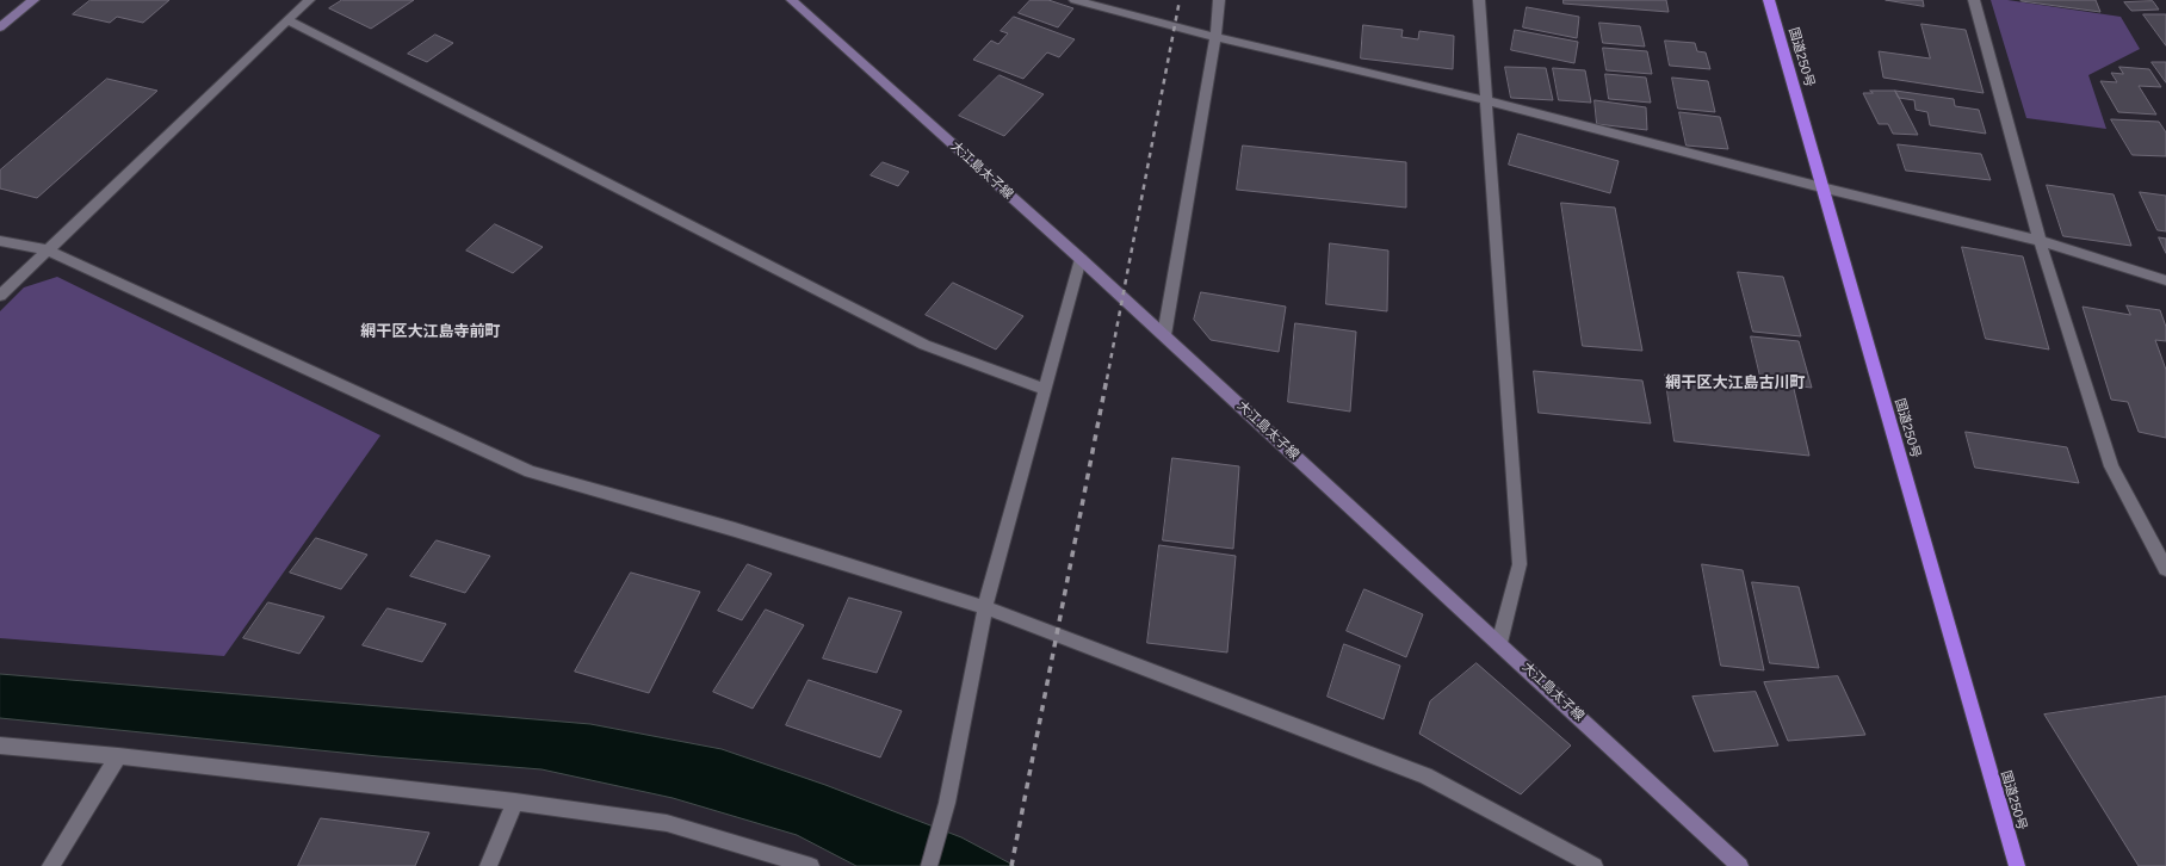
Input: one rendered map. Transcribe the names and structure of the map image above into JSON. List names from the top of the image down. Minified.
{"streets":{"highway":["国道250号"],"main road":["大江島太子線"]},"districts":["網干区大江島寺前町","網干区大江島古川町"]}
